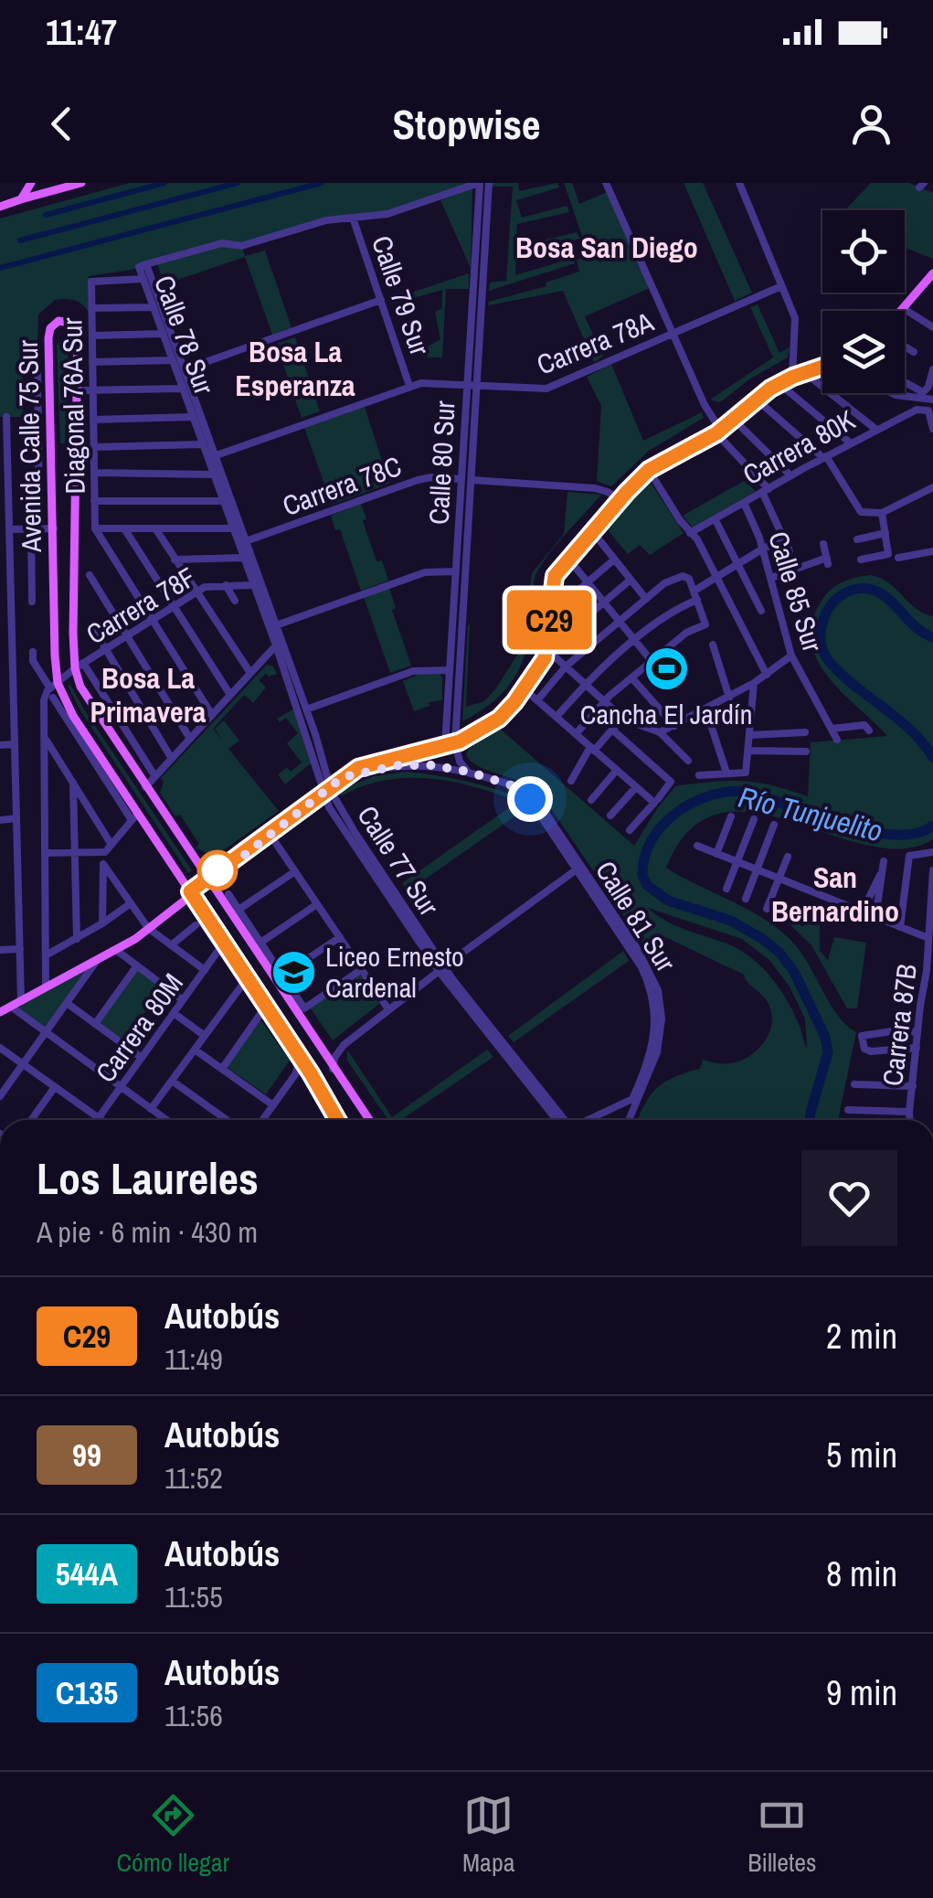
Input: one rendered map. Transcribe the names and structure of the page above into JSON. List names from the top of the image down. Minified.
{"streets":{"main road":["Avenida Calle 75 Sur"],"street":["Calle 79 Sur","Calle 78 Sur","Carrera 78A","Diagonal 76A Sur","Carrera 80K","Calle 80 Sur","Carrera 78C","Calle 85 Sur","Carrera 78F","Calle 77 Sur","Calle 81 Sur","Carrera 87B","Carrera 80M"]},"crossings":[["Calle 79 Sur","Carrera 78A"],["Calle 78 Sur","Carrera 78A"],["Calle 78 Sur","Diagonal 76A Sur"],["Calle 78 Sur","Carrera 78C"],["Calle 78 Sur","Carrera 78F"],["Calle 78 Sur","Calle 77 Sur"],["Carrera 78A","Calle 80 Sur"],["Avenida Calle 75 Sur","Carrera 78F"],["Carrera 80K","Calle 85 Sur"],["Calle 80 Sur","Carrera 78C"]],"districts":["Bosa San Diego","Bosa La Esperanza","Bosa La Primavera","San Bernardino"],"water":["Río Tunjuelito"],"places":{"sports":["Cancha El Jardín"],"school or university":["Liceo Ernesto Cardenal"]},"lines":["bus line C29"],"page":{"status":"11:47","header":"Stopwise","on_map":"C29","heading":["Los Laureles","A pie · 6 min · 430 m"],"list":[{"mark":"C29","name":"Autobús","note":"11:49","value":"2 min"},{"mark":"99","name":"Autobús","note":"11:52","value":"5 min"},{"mark":"544A","name":"Autobús","note":"11:55","value":"8 min"},{"mark":"C135","name":"Autobús","note":"11:56","value":"9 min"}],"tabs":["Cómo llegar","Mapa","Billetes"]}}
